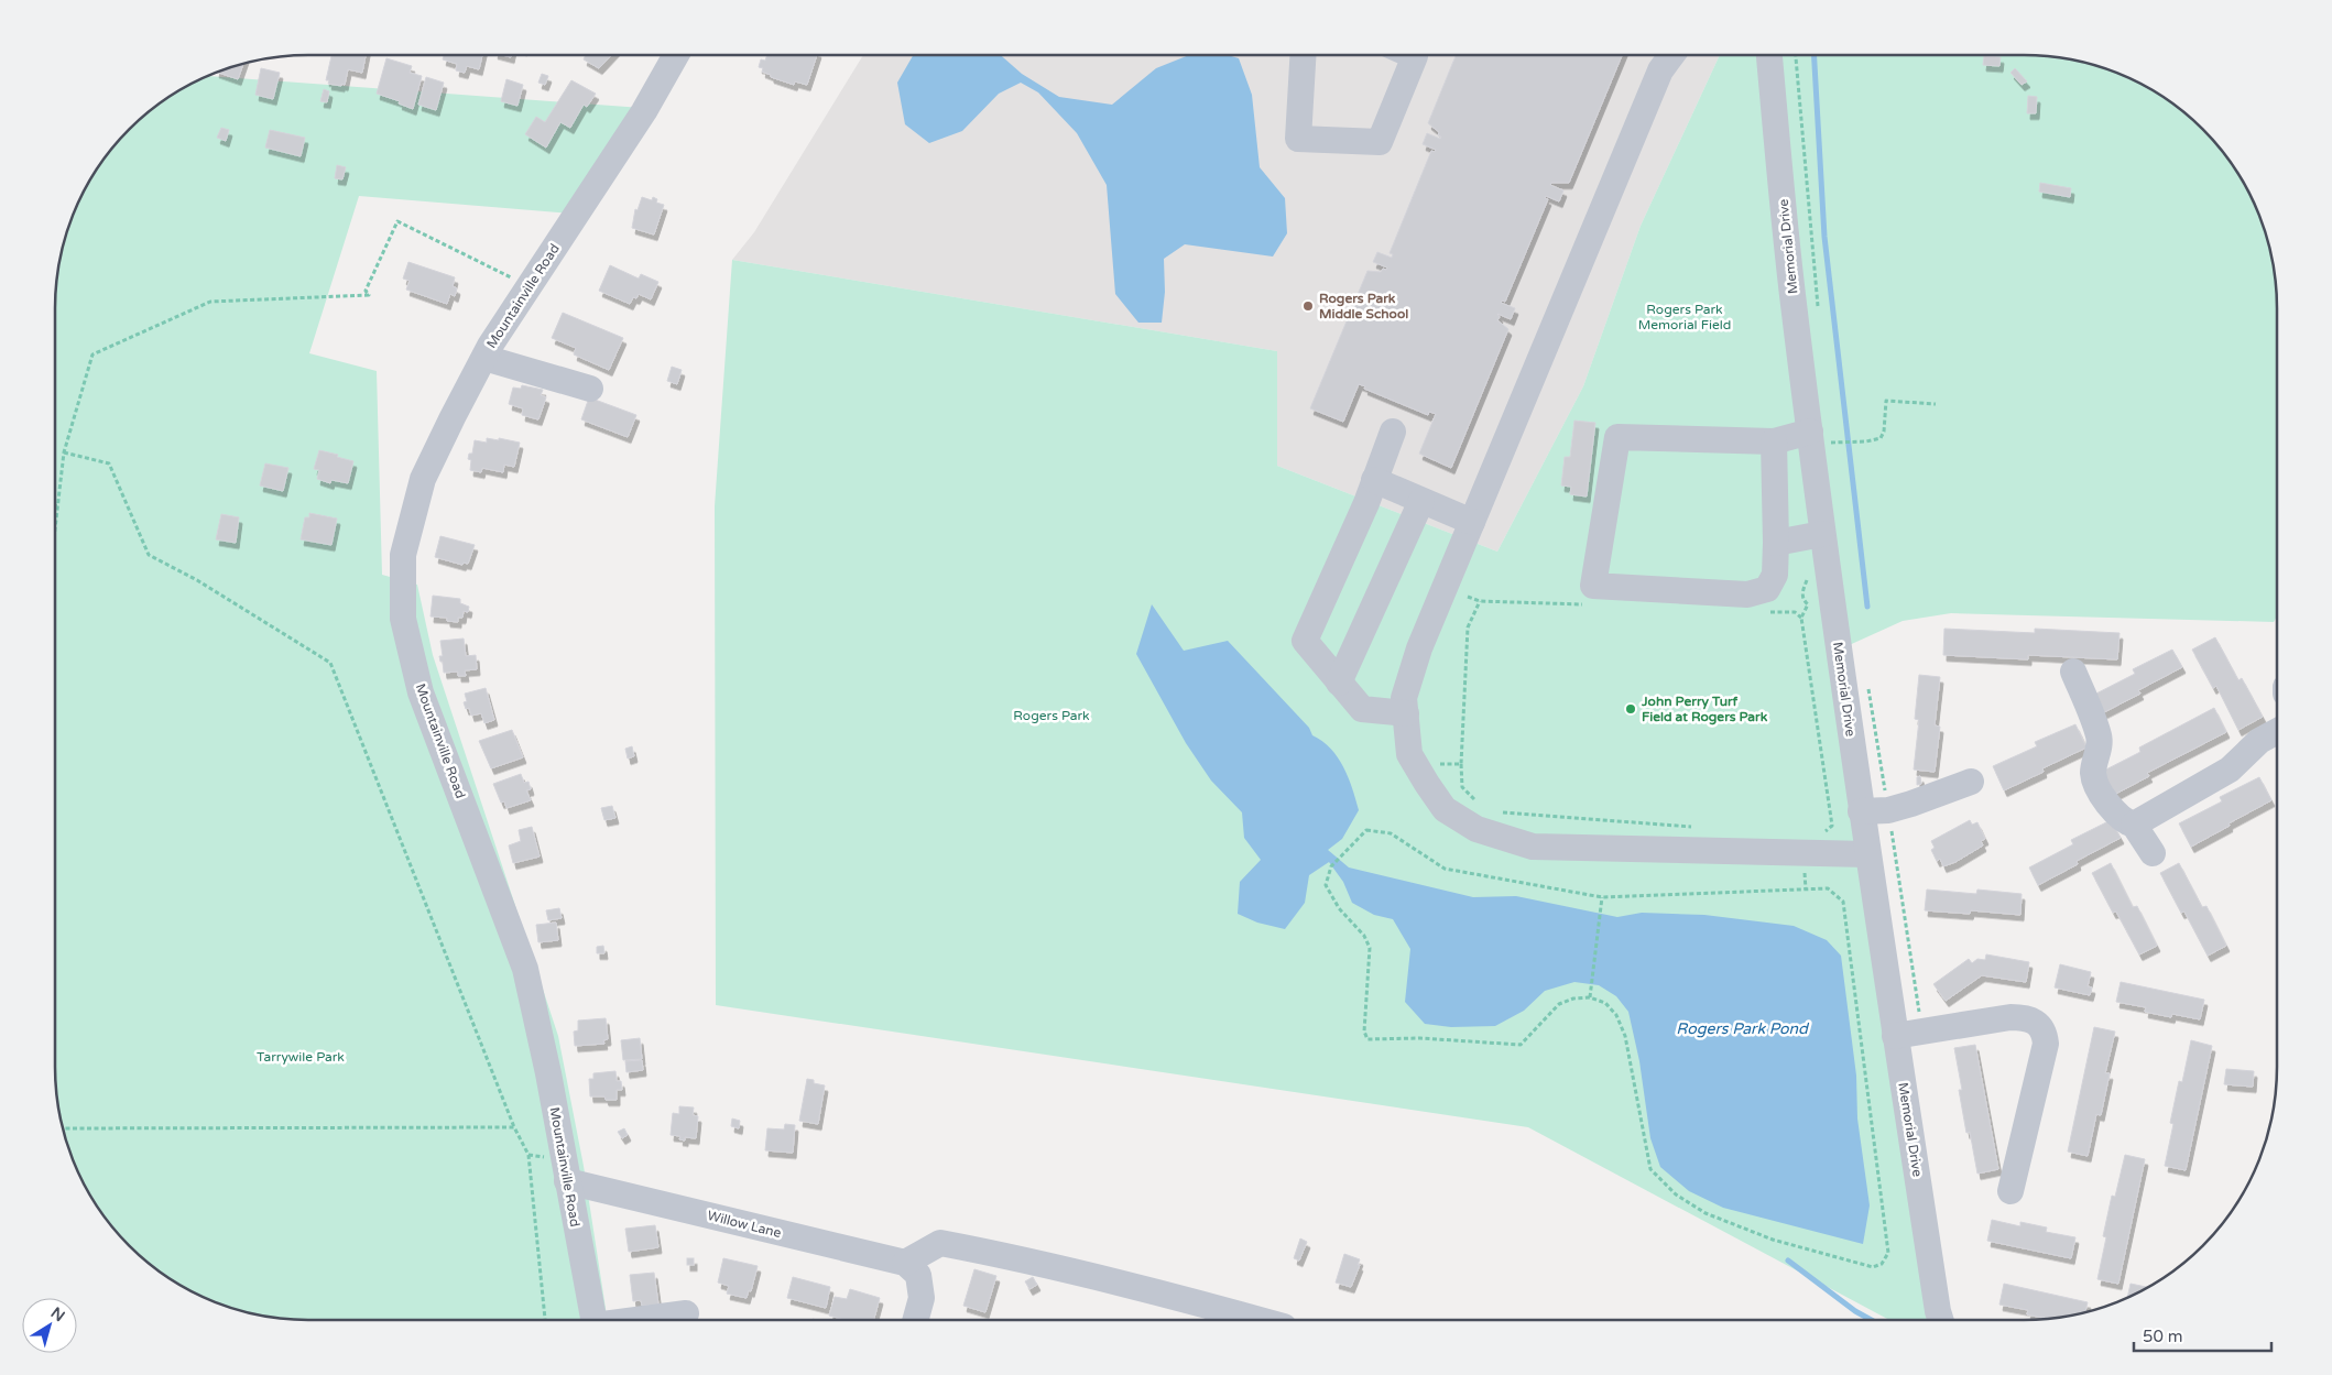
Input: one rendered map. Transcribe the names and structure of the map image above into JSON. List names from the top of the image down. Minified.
{"streets":{"street":["Memorial Drive","Mountainville Road","Willow Lane"]},"crossings":[["Mountainville Road","Willow Lane"]],"water":["Rogers Park Pond"],"parks":["Rogers Park Memorial Field","Rogers Park","Tarrywile Park"],"places":["Rogers Park Middle School","John Perry Turf Field at Rogers Park"],"scale_bar":"50 m","north":"top right"}
